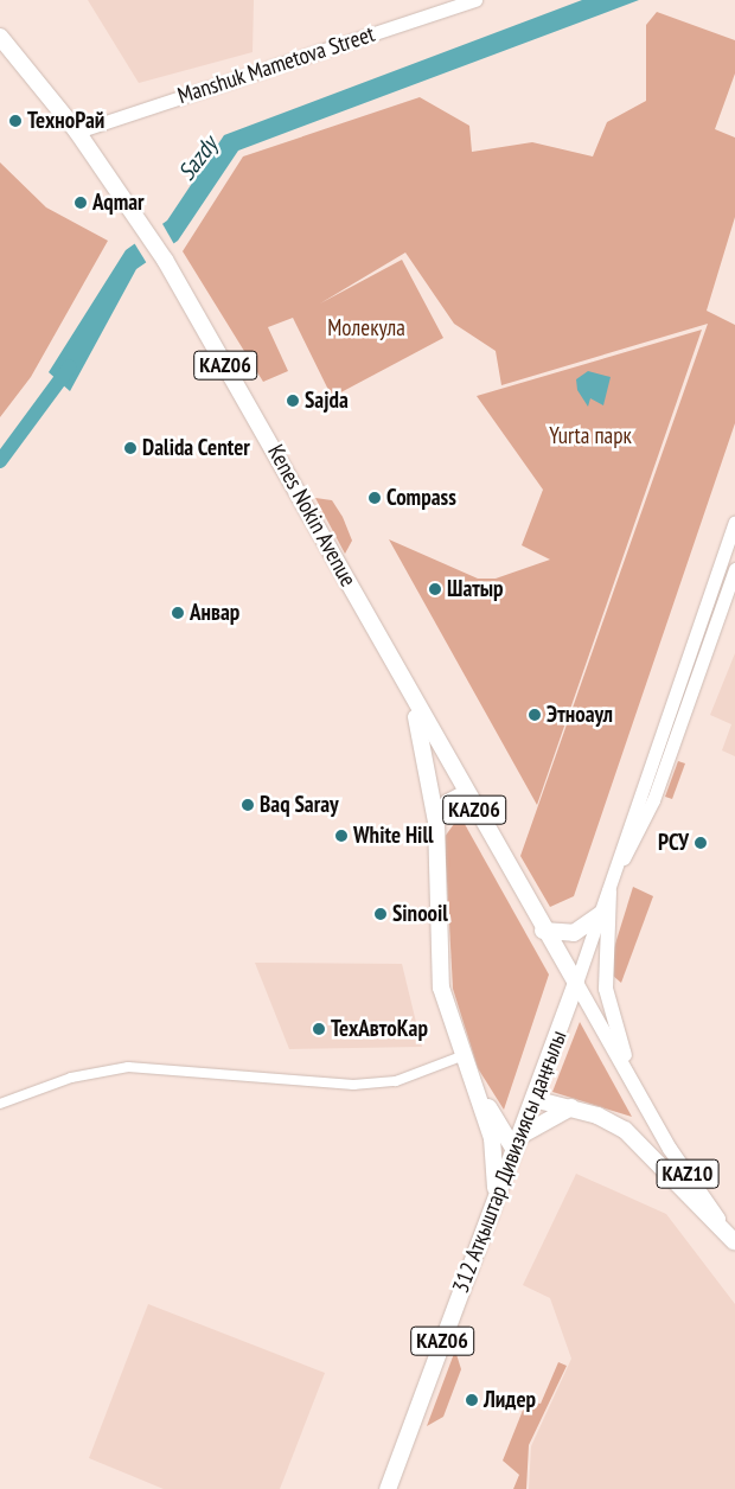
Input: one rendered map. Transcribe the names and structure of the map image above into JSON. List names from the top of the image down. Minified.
{"streets":{"highway":["KАZ06","Kenes Nokin Avenue","312 Атқыштар Дивизиясы даңғылы"],"main road":["Manshuk Mametova Street","KAZ10"]},"crossings":[["Manshuk Mametova Street","Kenes Nokin Avenue"],["Kenes Nokin Avenue","312 Атқыштар Дивизиясы даңғылы"],["Kenes Nokin Avenue","KAZ10"],["312 Атқыштар Дивизиясы даңғылы","KAZ10"]],"water":["Sazdy"],"parks":["Молекула","Yurta парк"],"places":["ТехноРай","Aqmar","Sajda","Dalida Center","Compass","Шатыр","Анвар","Этноаул","Baq Saray","White Hill","РСУ","Sinooil","ТехАвтоКар","Лидер"]}
